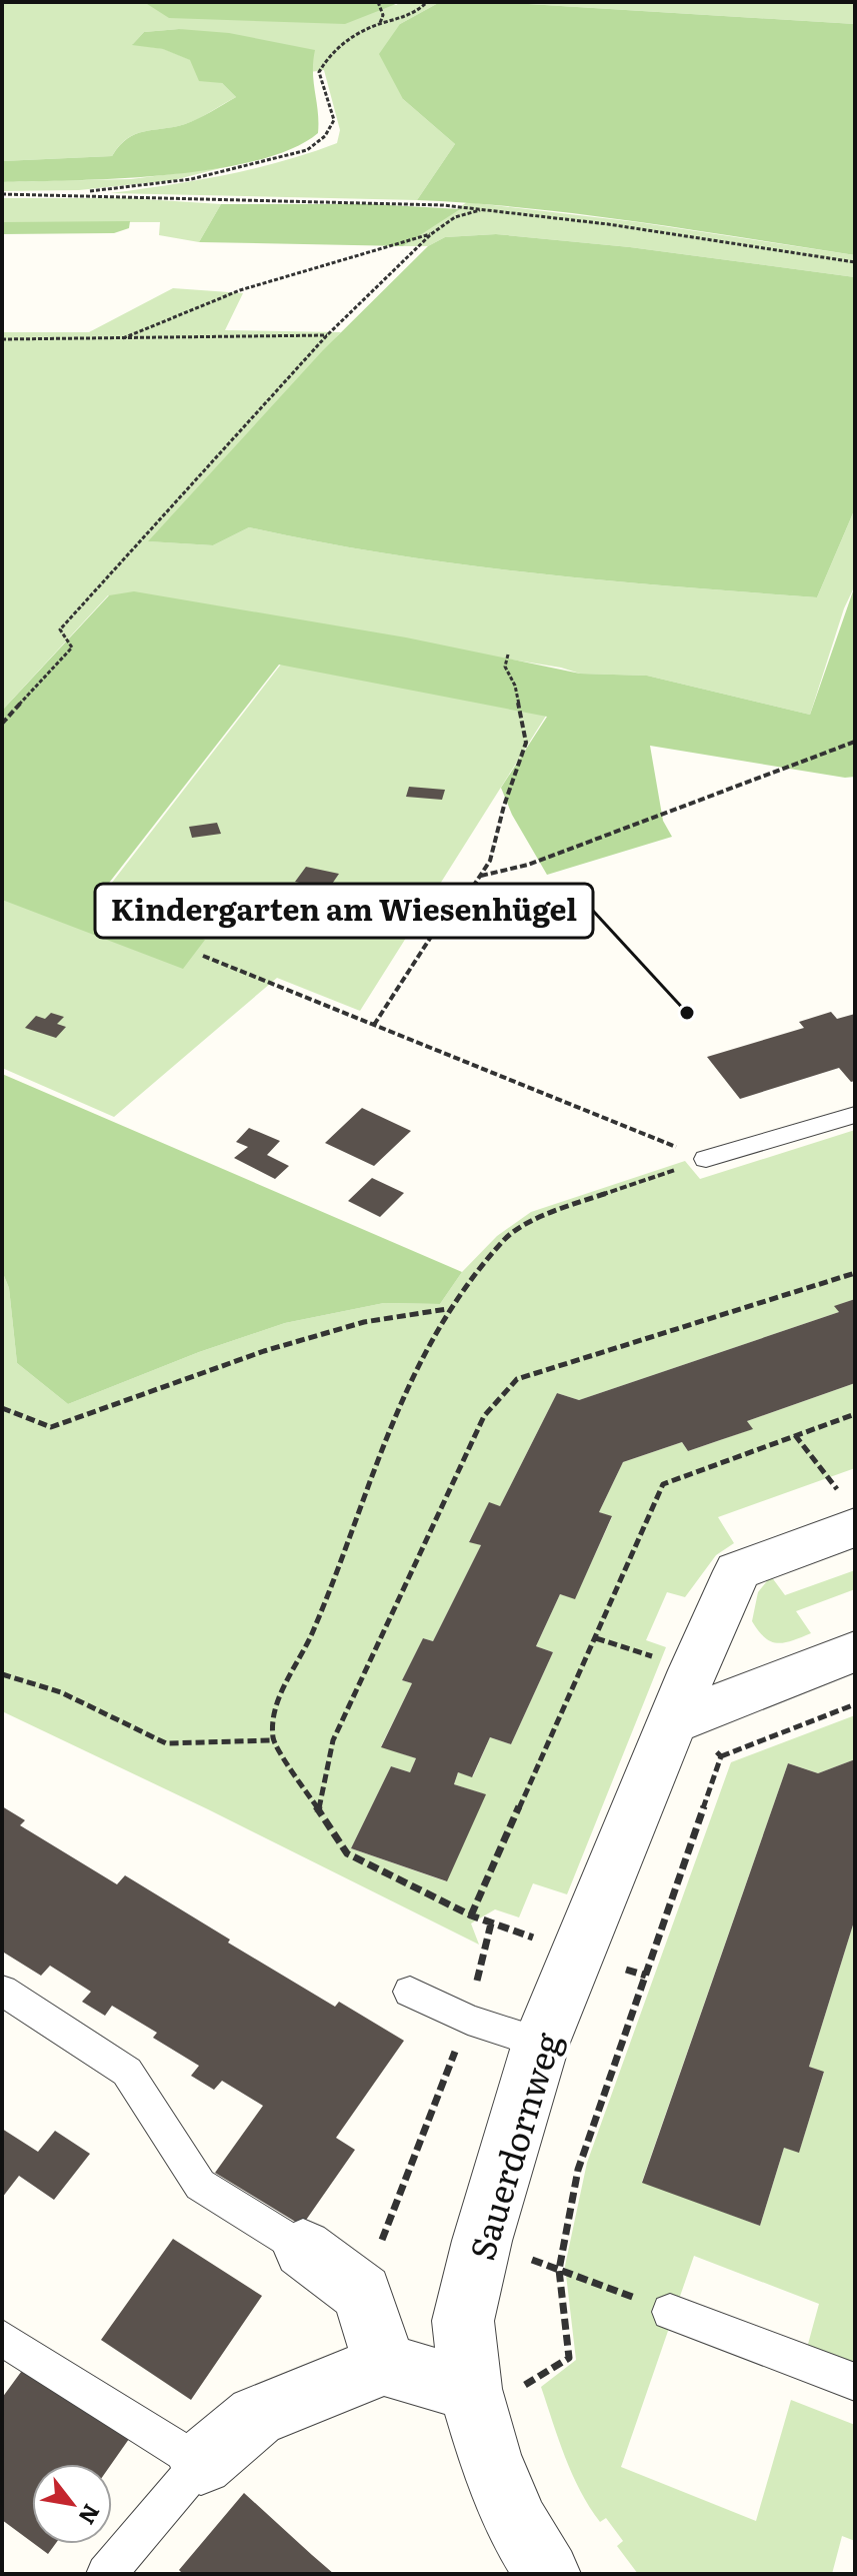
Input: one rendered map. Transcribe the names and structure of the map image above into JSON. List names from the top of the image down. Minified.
{"streets":{"street":["Sauerdornweg"]},"places":["Kindergarten am Wiesenhügel"],"north":"bottom right"}
